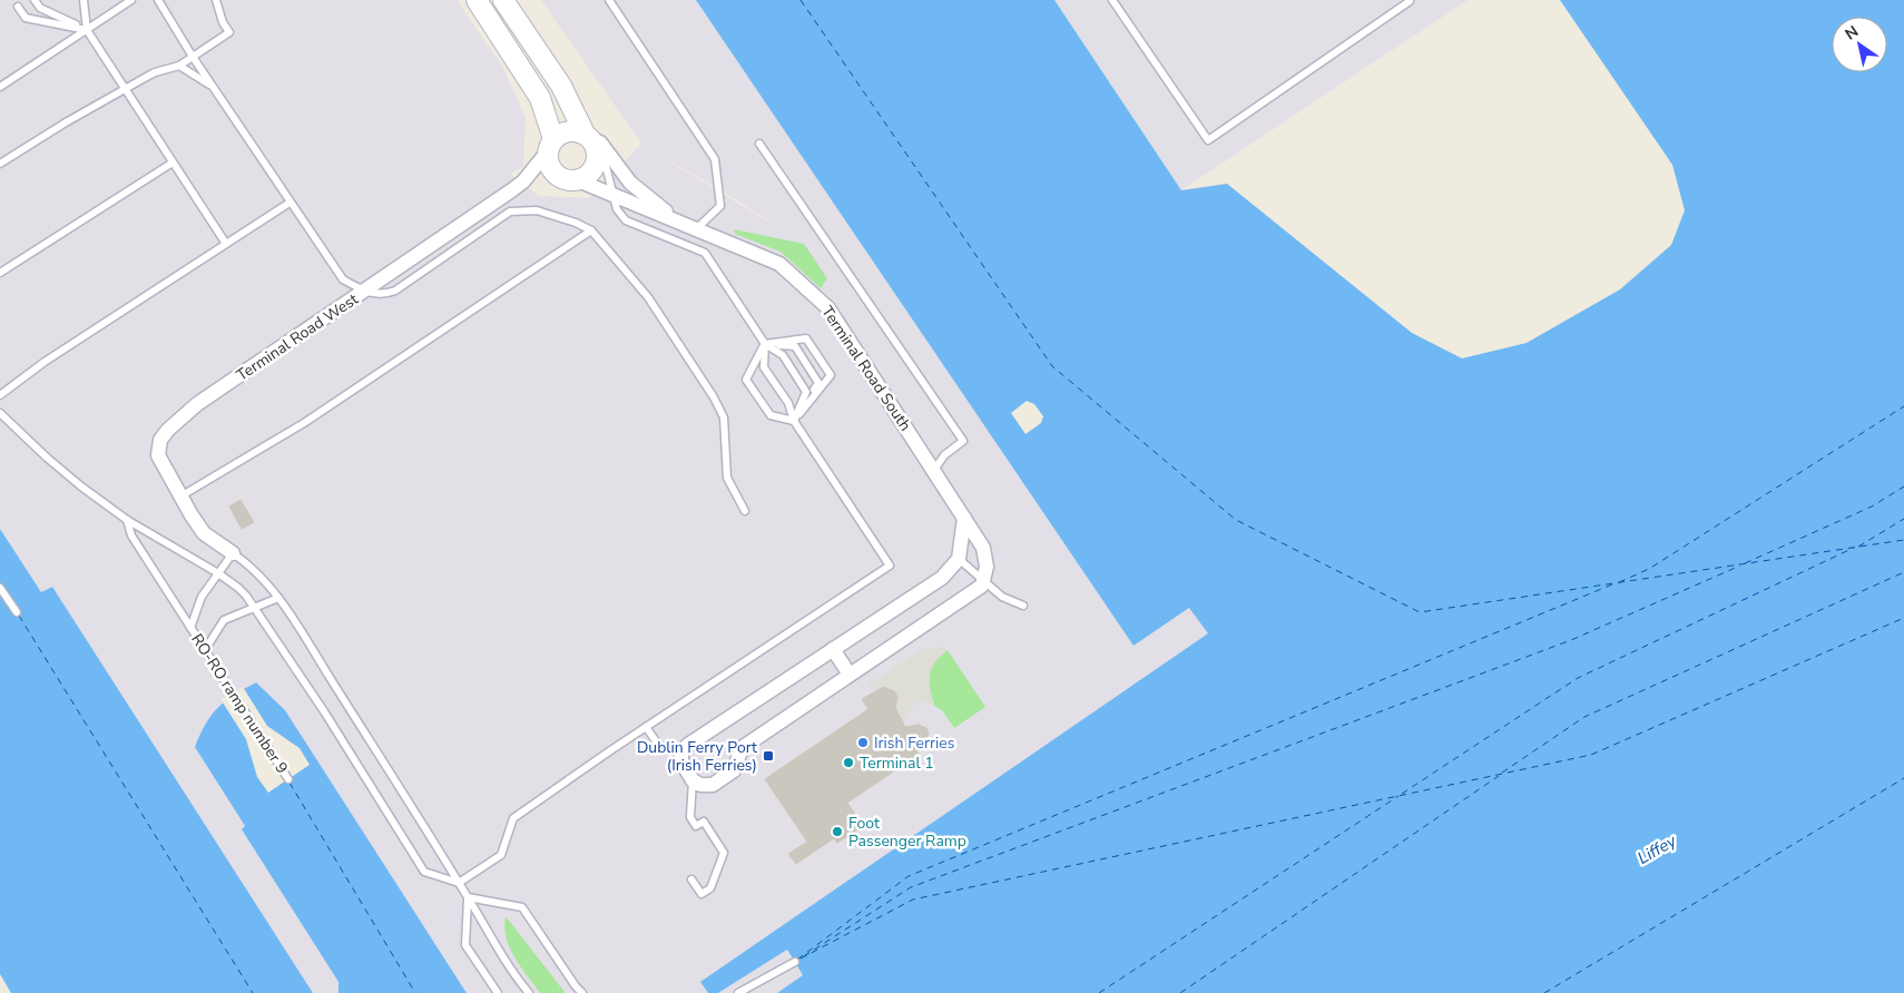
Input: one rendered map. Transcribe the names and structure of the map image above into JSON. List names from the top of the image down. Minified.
{"streets":{"street":["Terminal Road West","Terminal Road South"],"lane":["RO-RO ramp number 9"]},"crossings":[["Terminal Road West","Terminal Road South"]],"water":["Liffey"],"places":{"other":["Irish Ferries","Terminal 1","Foot Passenger Ramp"],"transit":["Dublin Ferry Port (Irish Ferries)"]},"north":"top left"}
